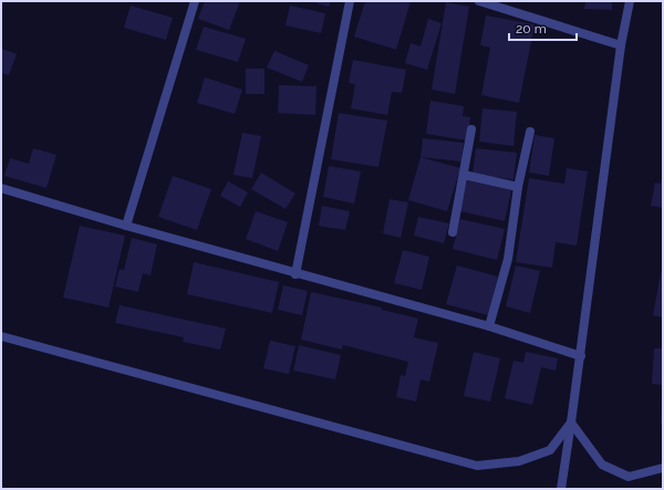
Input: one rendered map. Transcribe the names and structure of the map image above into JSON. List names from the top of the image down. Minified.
{"scale_bar":"20 m"}
